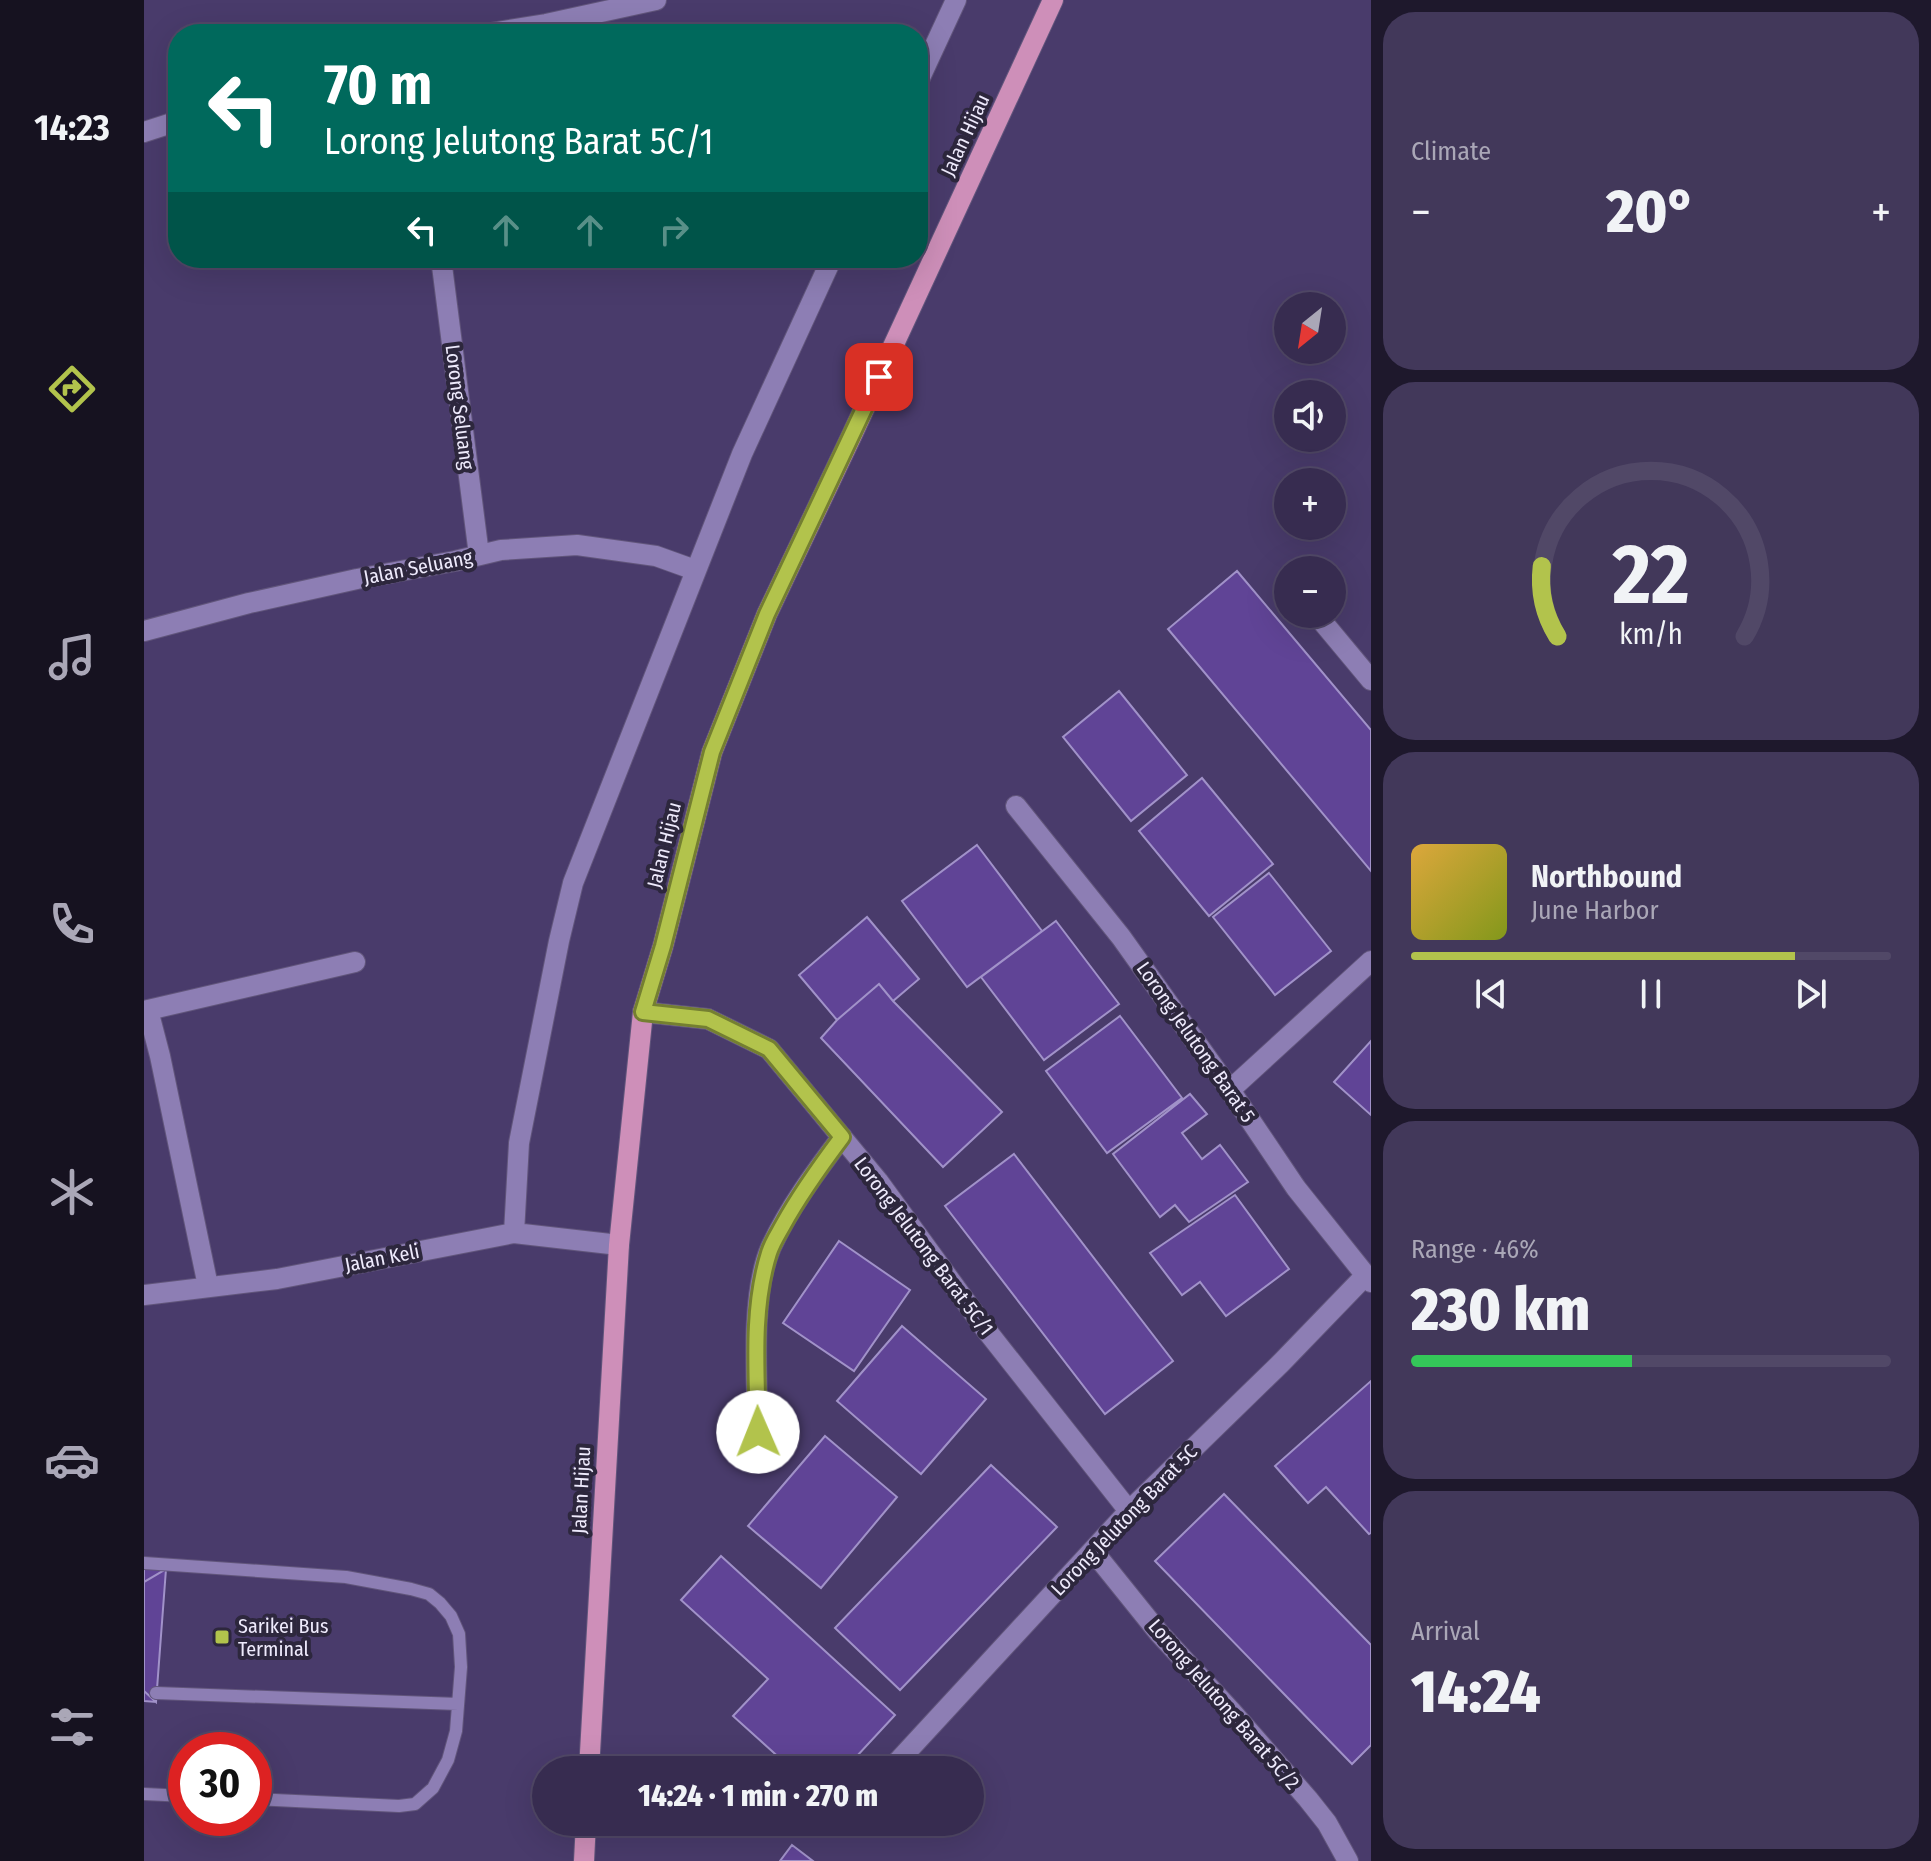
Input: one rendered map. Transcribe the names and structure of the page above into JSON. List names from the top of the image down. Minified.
{"streets":{"main road":["Jalan Hijau"],"street":["Lorong Seluang","Jalan Seluang","Lorong Jelutong Barat 5","Lorong Jelutong Barat 5C/1","Jalan Keli","Lorong Jelutong Barat 5C","Lorong Jelutong Barat 5C/2"]},"crossings":[["Jalan Hijau","Lorong Jelutong Barat 5C/1"],["Jalan Hijau","Jalan Keli"],["Lorong Seluang","Jalan Seluang"],["Lorong Jelutong Barat 5","Lorong Jelutong Barat 5C"],["Lorong Jelutong Barat 5C/1","Lorong Jelutong Barat 5C"],["Lorong Jelutong Barat 5C","Lorong Jelutong Barat 5C/2"]],"places":{"transit":["Sarikei Bus Terminal"]},"north":"bottom left","page":{"tabs":"14:23","tile":["Climate",["Range · 46%","230 km"],["Arrival","14:24"]],"turn":["70 m","Lorong Jelutong Barat 5C/1"],"heat":["−","20°","+"],"map_buttons":["+","−"],"song":["Northbound","June Harbor"],"limit":"30","trip":"14:24 · 1 min · 270 m","gauge":["22","km/h"]}}
